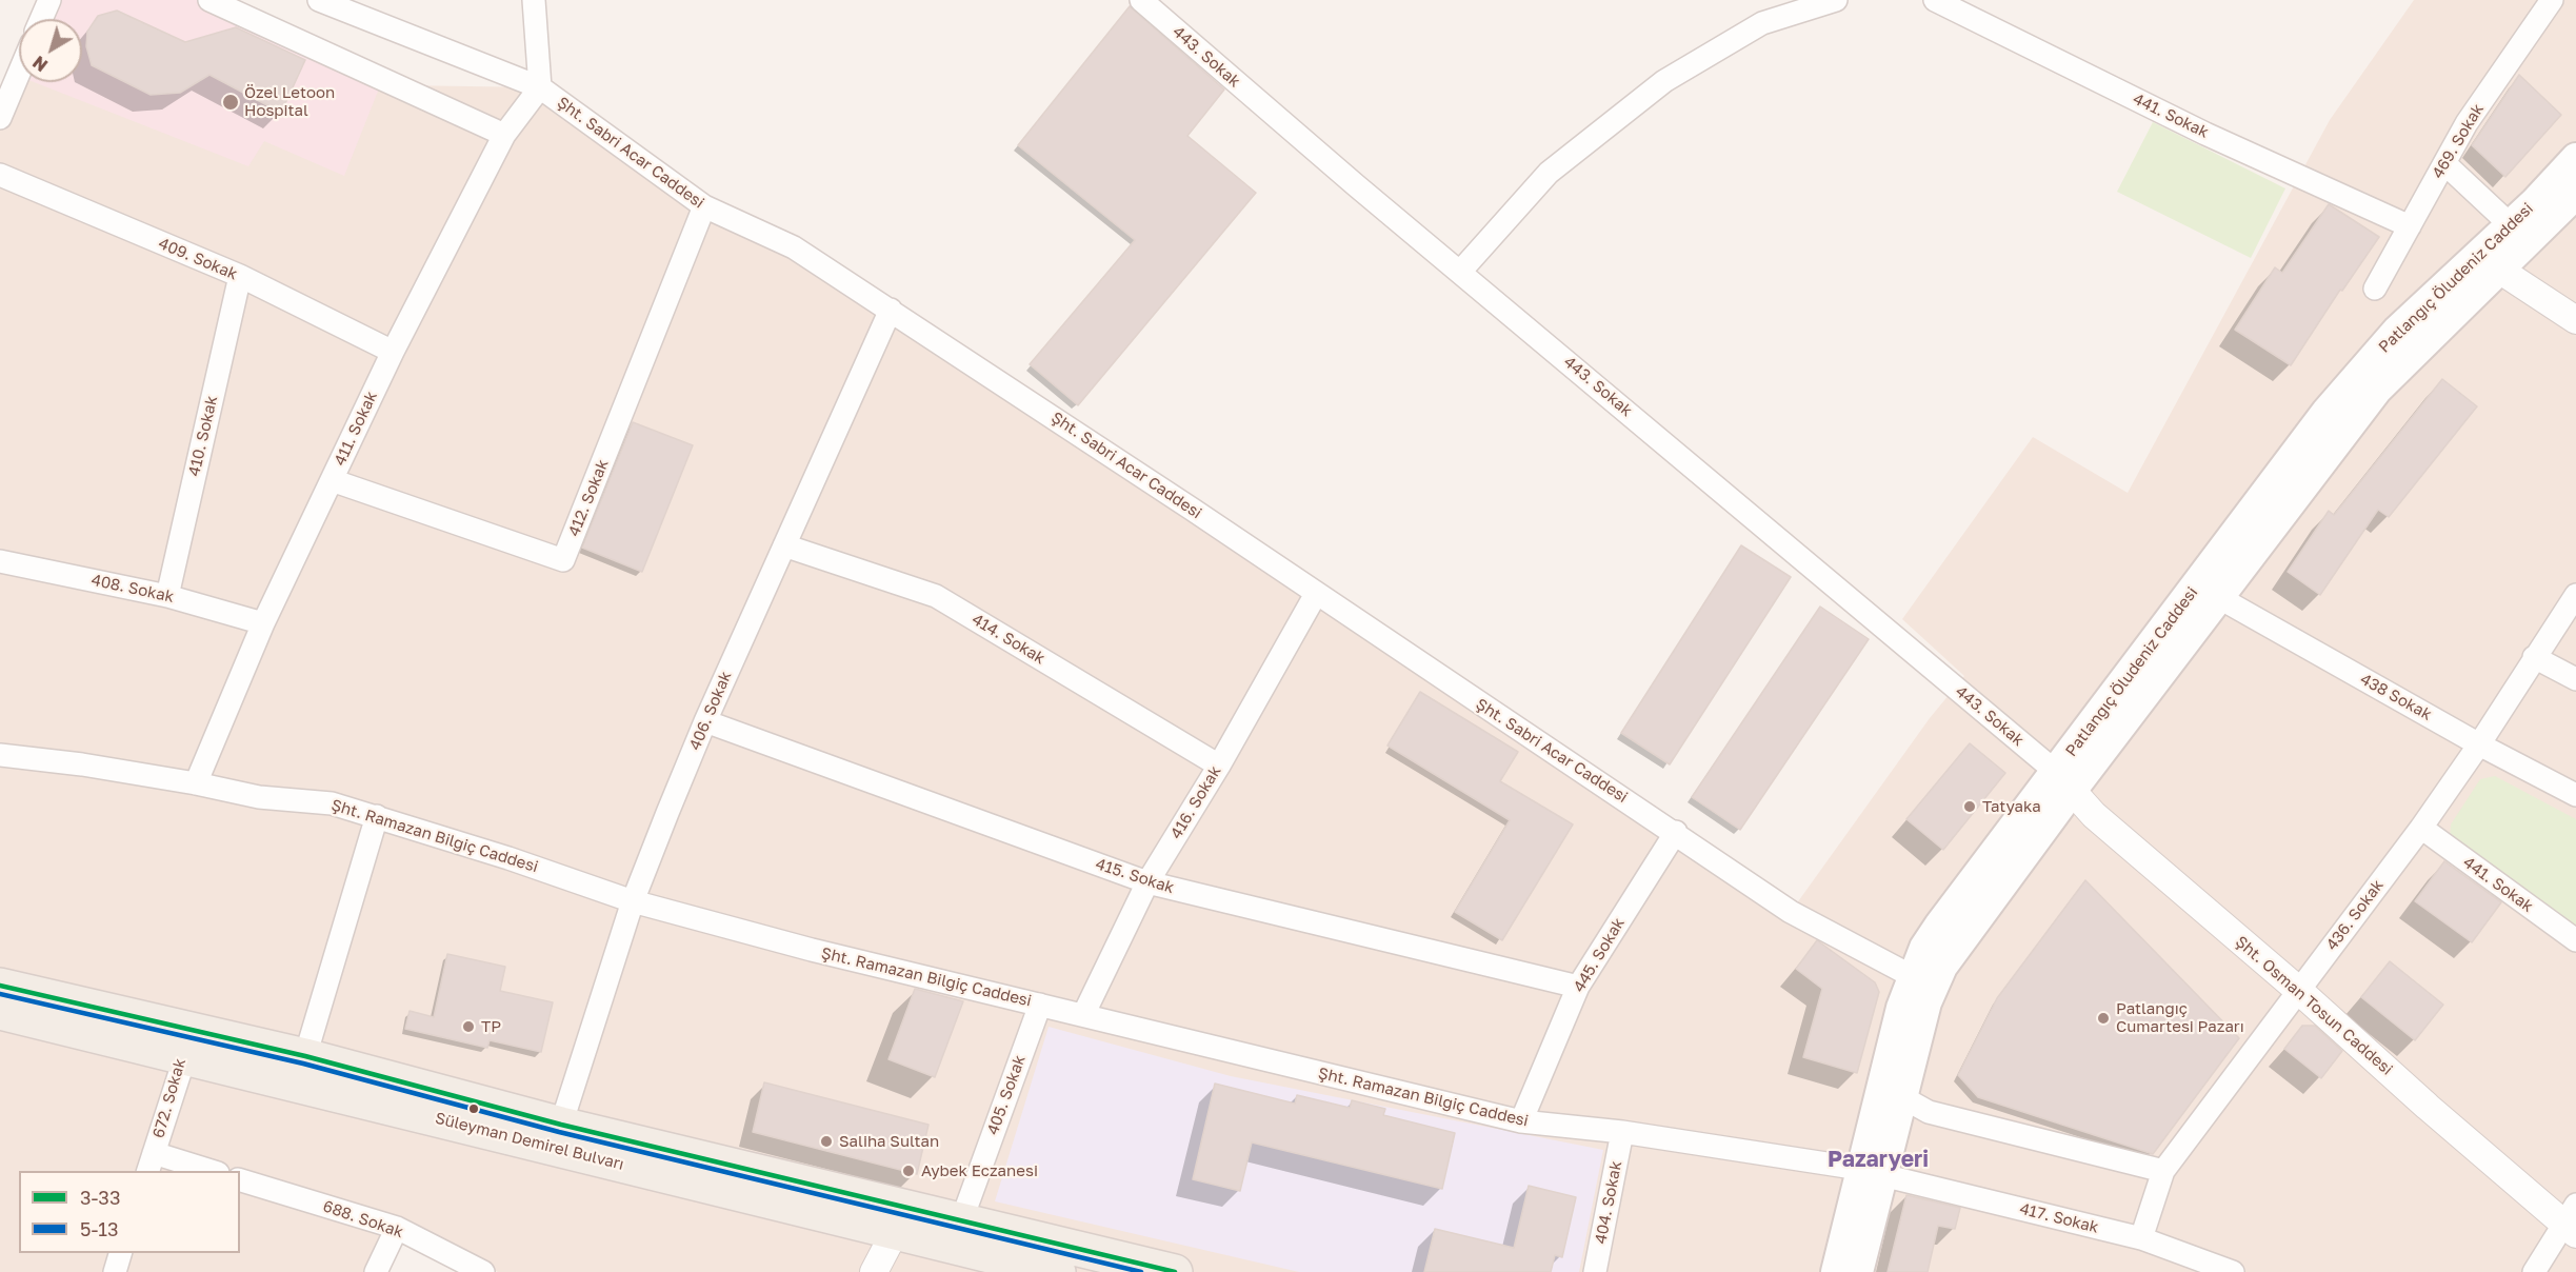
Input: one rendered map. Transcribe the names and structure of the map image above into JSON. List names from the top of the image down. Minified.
{"streets":{"main road":["Patlangıç Öludeniz Caddesi","Süleyman Demirel Bulvarı"],"street":["443. Sokak","441. Sokak","469. Sokak","Şht. Sabri Acar Caddesi","409. Sokak","411. Sokak","410. Sokak","412. Sokak","408. Sokak","414. Sokak","438 Sokak","406. Sokak","416. Sokak","Şht. Ramazan Bilgiç Caddesi","415. Sokak","436. Sokak","445. Sokak","Şht. Osman Tosun Caddesi","405. Sokak","672. Sokak","404. Sokak","417. Sokak","688. Sokak"]},"crossings":[["443. Sokak","Patlangıç Öludeniz Caddesi"],["443. Sokak","Şht. Osman Tosun Caddesi"],["441. Sokak","469. Sokak"],["441. Sokak","436. Sokak"],["Şht. Sabri Acar Caddesi","Patlangıç Öludeniz Caddesi"],["Şht. Sabri Acar Caddesi","411. Sokak"],["Şht. Sabri Acar Caddesi","412. Sokak"],["Şht. Sabri Acar Caddesi","406. Sokak"],["Şht. Sabri Acar Caddesi","416. Sokak"],["Şht. Sabri Acar Caddesi","445. Sokak"],["409. Sokak","411. Sokak"],["409. Sokak","410. Sokak"],["Patlangıç Öludeniz Caddesi","438 Sokak"],["Patlangıç Öludeniz Caddesi","Şht. Ramazan Bilgiç Caddesi"],["Patlangıç Öludeniz Caddesi","Şht. Osman Tosun Caddesi"],["Patlangıç Öludeniz Caddesi","417. Sokak"],["411. Sokak","412. Sokak"],["411. Sokak","408. Sokak"],["411. Sokak","Şht. Ramazan Bilgiç Caddesi"],["410. Sokak","408. Sokak"],["414. Sokak","406. Sokak"],["414. Sokak","416. Sokak"],["438 Sokak","436. Sokak"],["406. Sokak","Şht. Ramazan Bilgiç Caddesi"],["406. Sokak","415. Sokak"],["406. Sokak","Süleyman Demirel Bulvarı"],["416. Sokak","Şht. Ramazan Bilgiç Caddesi"],["416. Sokak","415. Sokak"],["Şht. Ramazan Bilgiç Caddesi","445. Sokak"],["Şht. Ramazan Bilgiç Caddesi","405. Sokak"],["Şht. Ramazan Bilgiç Caddesi","404. Sokak"],["Şht. Ramazan Bilgiç Caddesi","417. Sokak"],["415. Sokak","445. Sokak"],["436. Sokak","Şht. Osman Tosun Caddesi"],["436. Sokak","417. Sokak"],["405. Sokak","Süleyman Demirel Bulvarı"],["672. Sokak","Süleyman Demirel Bulvarı"]],"districts":["Pazaryeri"],"places":["Özel Letoon Hospital","Tatyaka","Patlangıç Cumartesi Pazarı","TP","Saliha Sultan","Aybek Eczanesi"],"lines":["transit line 3-33","transit line 5-13"],"legend":["3-33","5-13"],"north":"bottom left"}
